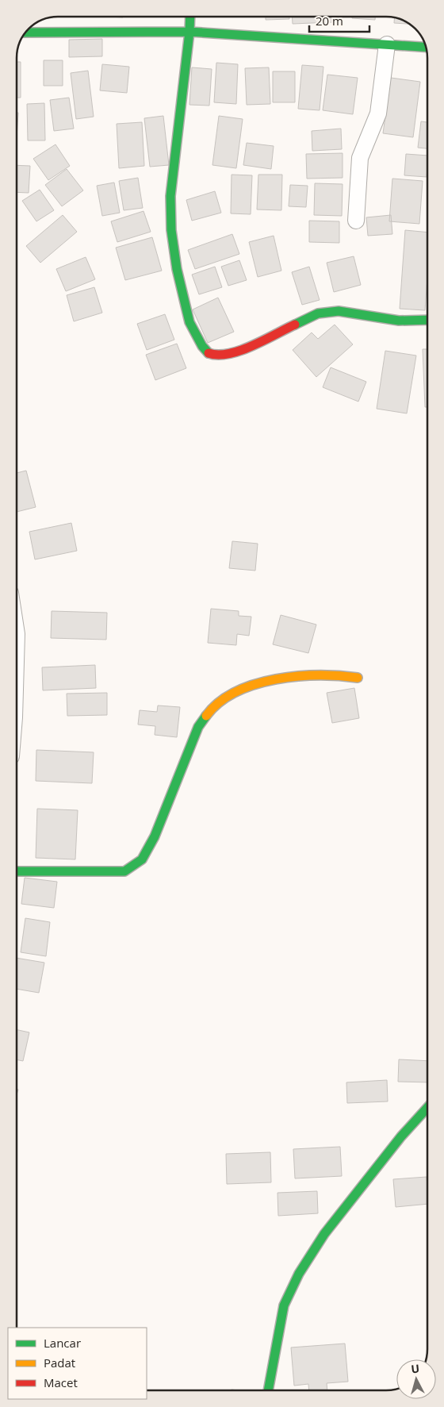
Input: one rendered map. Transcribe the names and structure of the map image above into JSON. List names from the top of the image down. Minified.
{"legend":["Lancar","Padat","Macet"],"scale_bar":"20 m","north":"top"}
